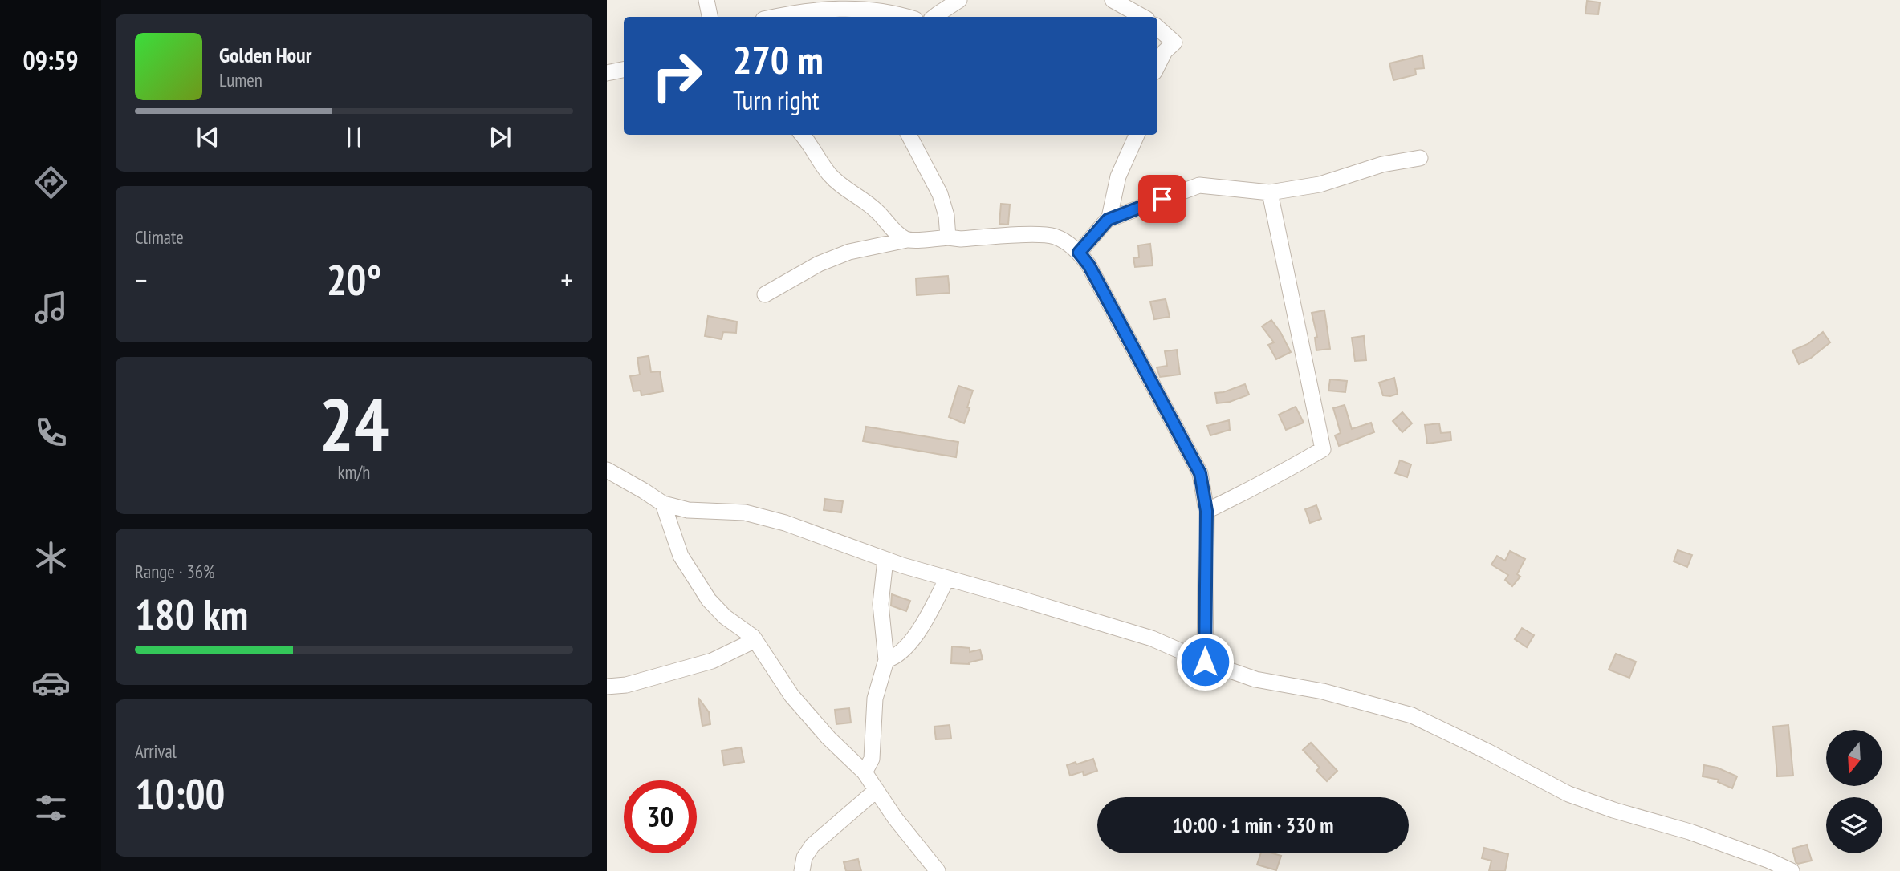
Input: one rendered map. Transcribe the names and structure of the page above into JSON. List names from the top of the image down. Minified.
{"north":"bottom","page":{"tabs":"09:59","turn":["270 m","Turn right"],"song":["Golden Hour","Lumen"],"tile":["Climate",["24","km/h"],["Range · 36%","180 km"],["Arrival","10:00"]],"heat":["−","20°","+"],"limit":"30","trip":"10:00 · 1 min · 330 m"}}
